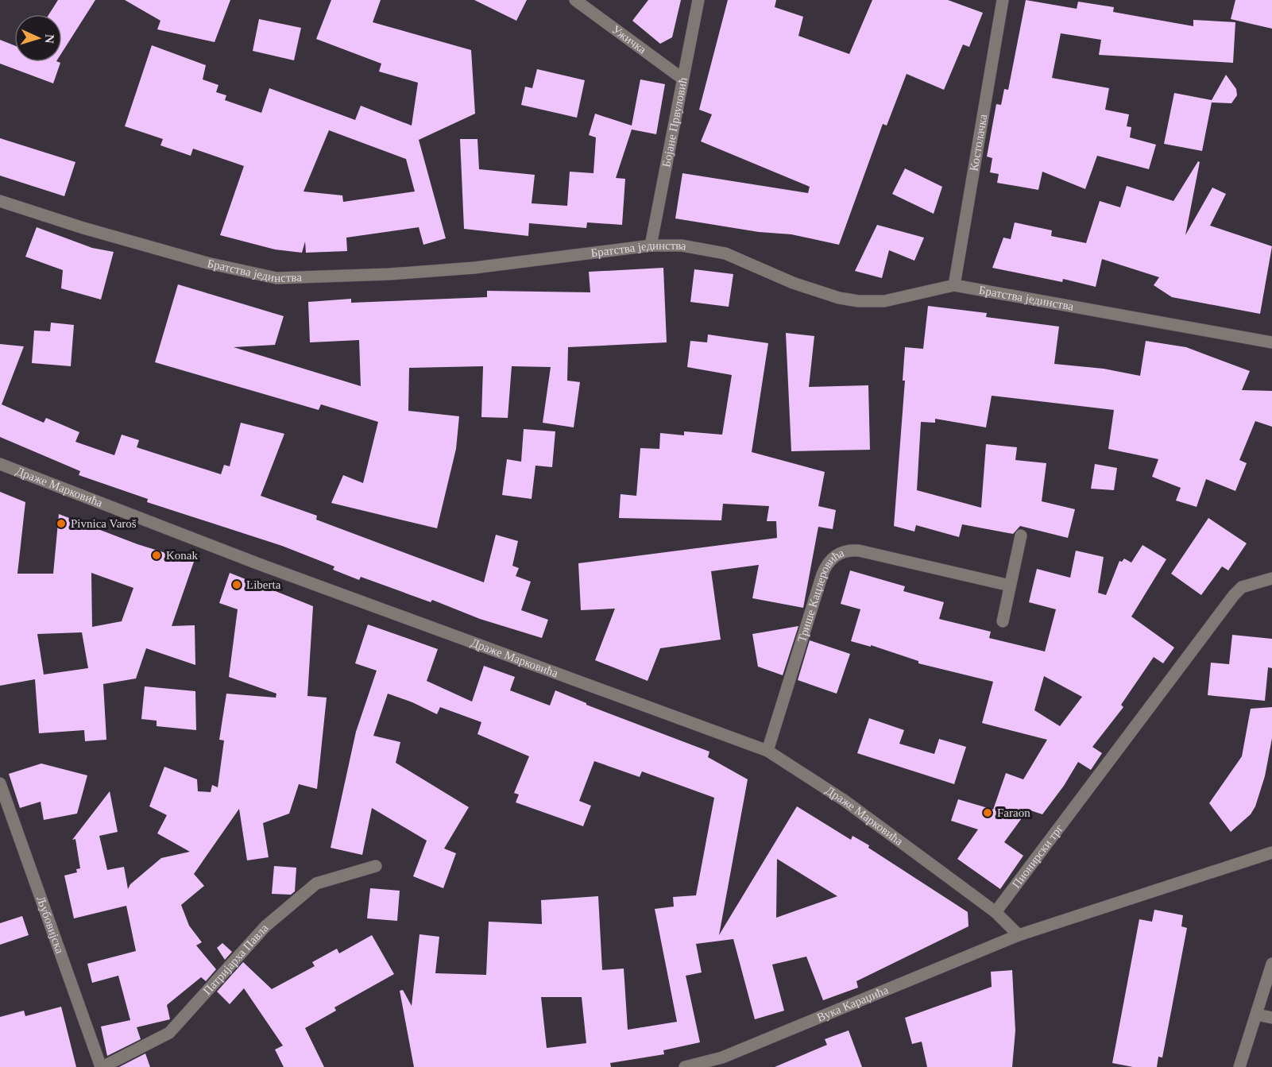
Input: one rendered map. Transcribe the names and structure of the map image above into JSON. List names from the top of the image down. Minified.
{"streets":{"street":["Ужичка","Бојане Првуловић","Костолачка","Братства јединства","Драже Марковића","Трише Кацлеровића","Пионирски трг","Љубовијска","Патријарха Павла","Вука Караџића"]},"crossings":[["Ужичка","Бојане Првуловић"],["Бојане Првуловић","Братства јединства"],["Костолачка","Братства јединства"],["Драже Марковића","Трише Кацлеровића"],["Драже Марковића","Пионирски трг"],["Љубовијска","Патријарха Павла"]],"places":["Pivnica Varoš","Konak","Liberta","Faraon"],"north":"right"}
